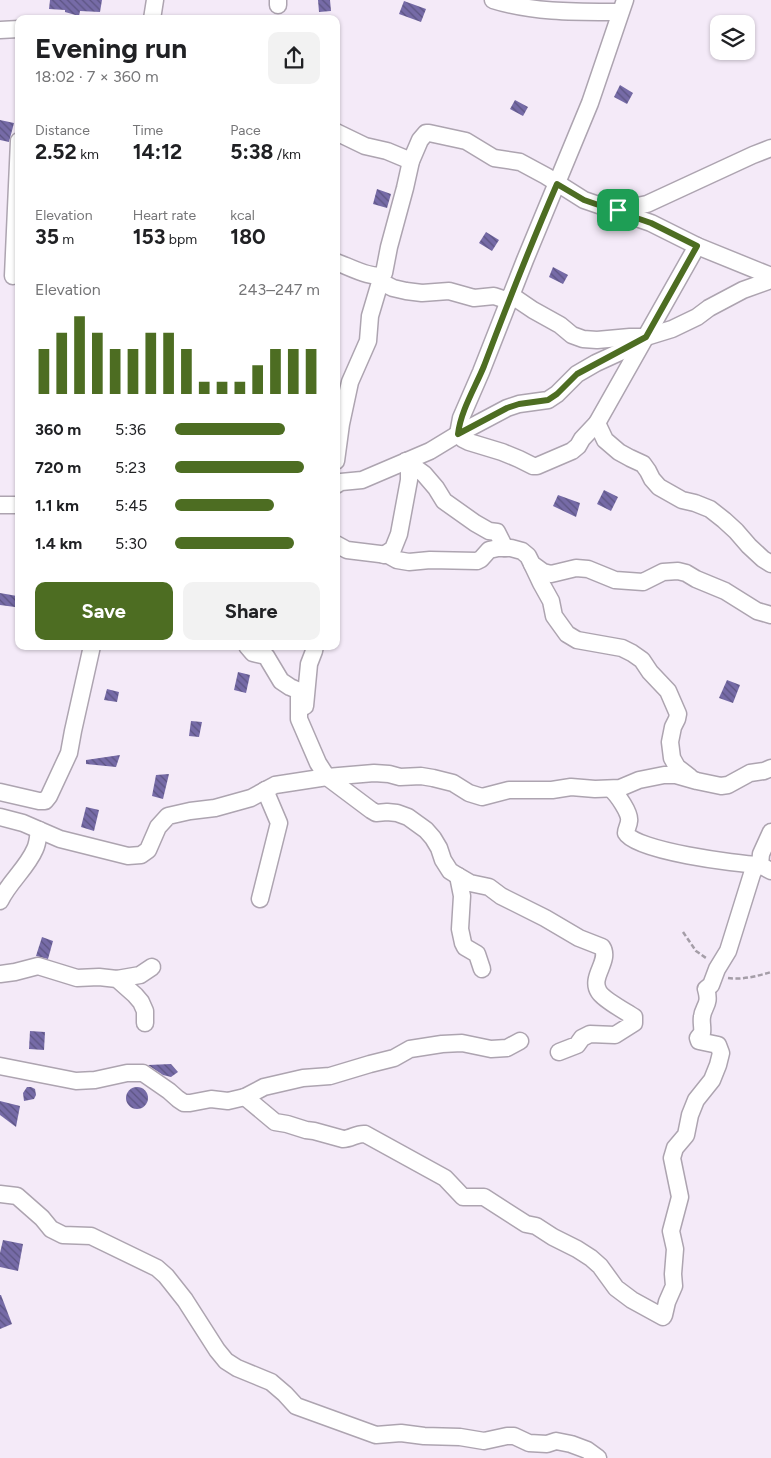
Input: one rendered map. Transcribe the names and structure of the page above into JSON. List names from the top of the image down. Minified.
{"page":{"heading":["Evening run","18:02 · 7 × 360 m"],"stats":[["Distance","2.52 km"],["Time","14:12"],["Pace","5:38 /km"],["Elevation","35 m"],["Heart rate","153 bpm"],["kcal","180"]],"chart":["Elevation","243–247 m"],"list":[{"name":"360 m","note":"5:36"},{"name":"720 m","note":"5:23"},{"name":"1.1 km","note":"5:45"},{"name":"1.4 km","note":"5:30"}],"buttons":["Save","Share"]}}
